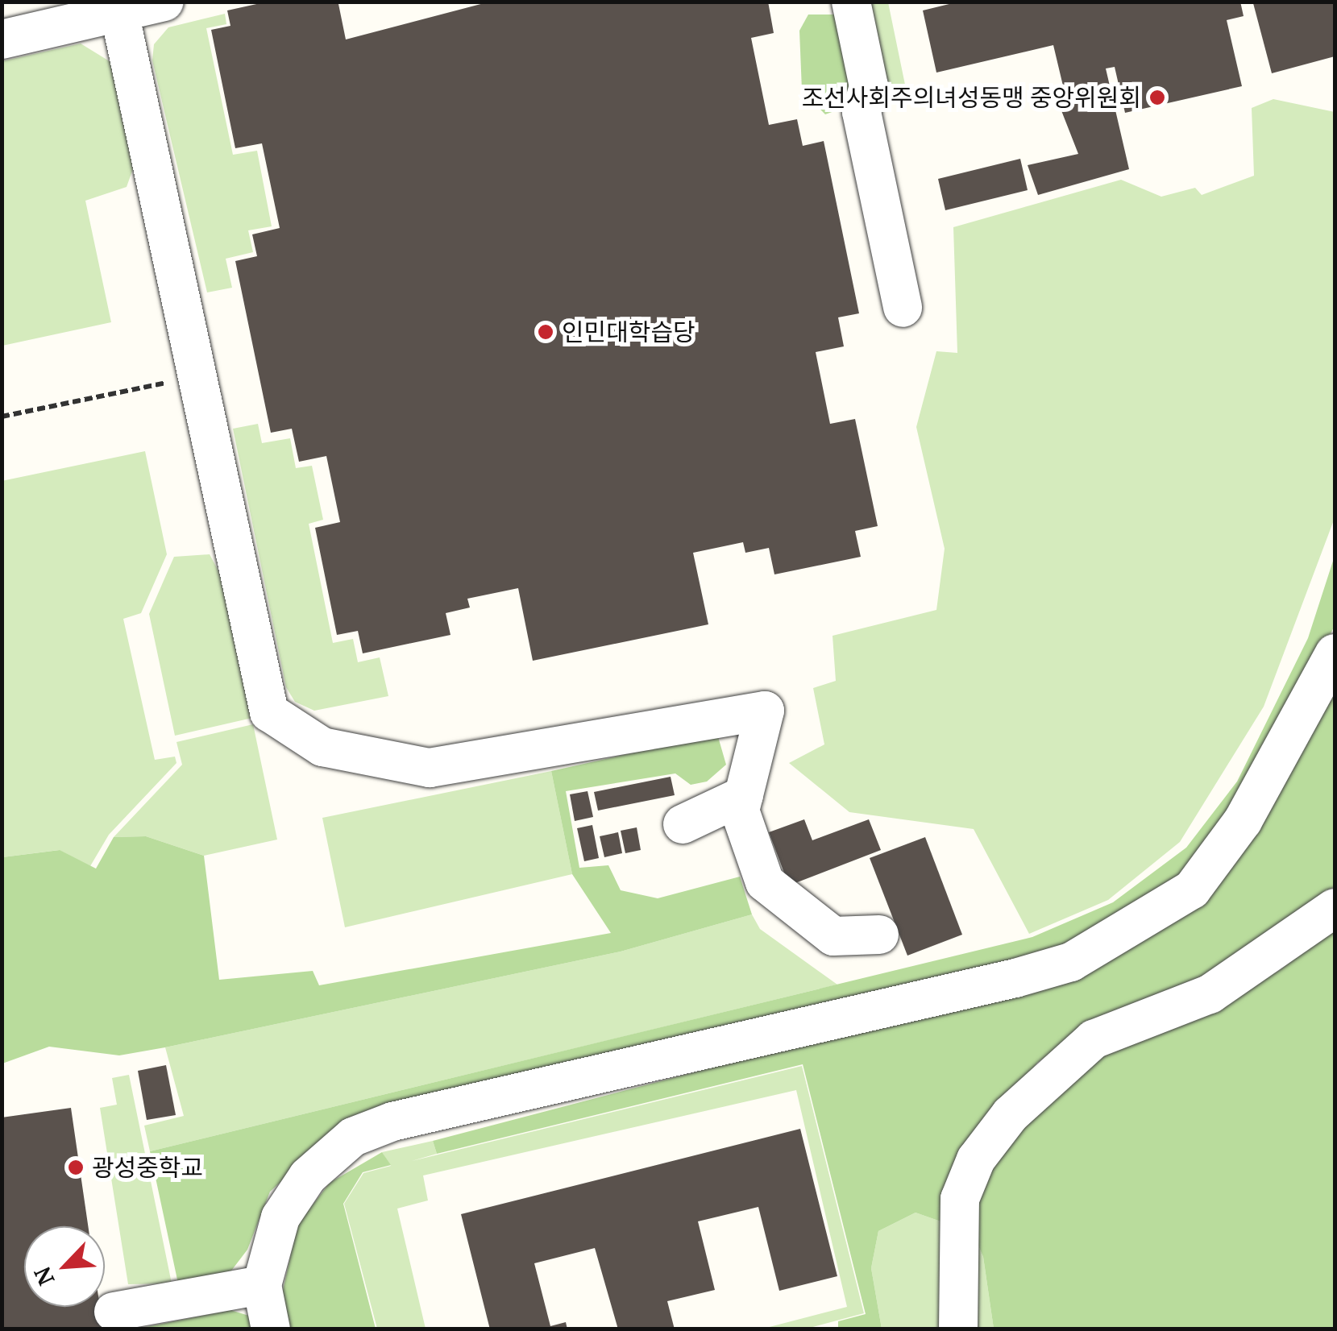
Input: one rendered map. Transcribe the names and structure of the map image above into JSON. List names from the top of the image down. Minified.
{"places":["조선사회주의녀성동맹 중앙위원회","인민대학습당","광성중학교"],"north":"bottom left"}
